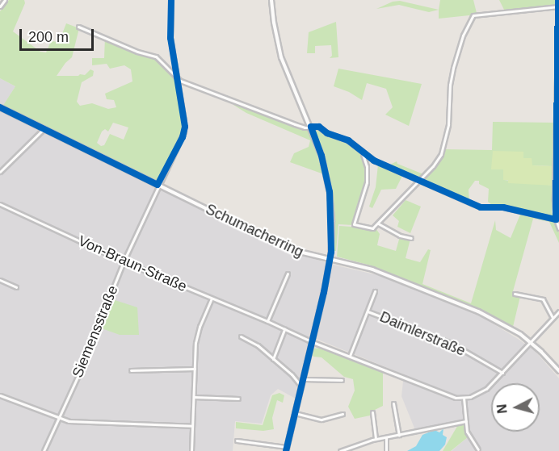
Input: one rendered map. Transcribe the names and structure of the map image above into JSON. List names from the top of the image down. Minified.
{"streets":{"main road":["Schumacherring"],"street":["Von-Braun-Straße","Siemensstraße","Daimlerstraße"]},"crossings":[["Schumacherring","Siemensstraße"],["Von-Braun-Straße","Siemensstraße"],["Von-Braun-Straße","Daimlerstraße"]],"scale_bar":"200 m","north":"left"}
